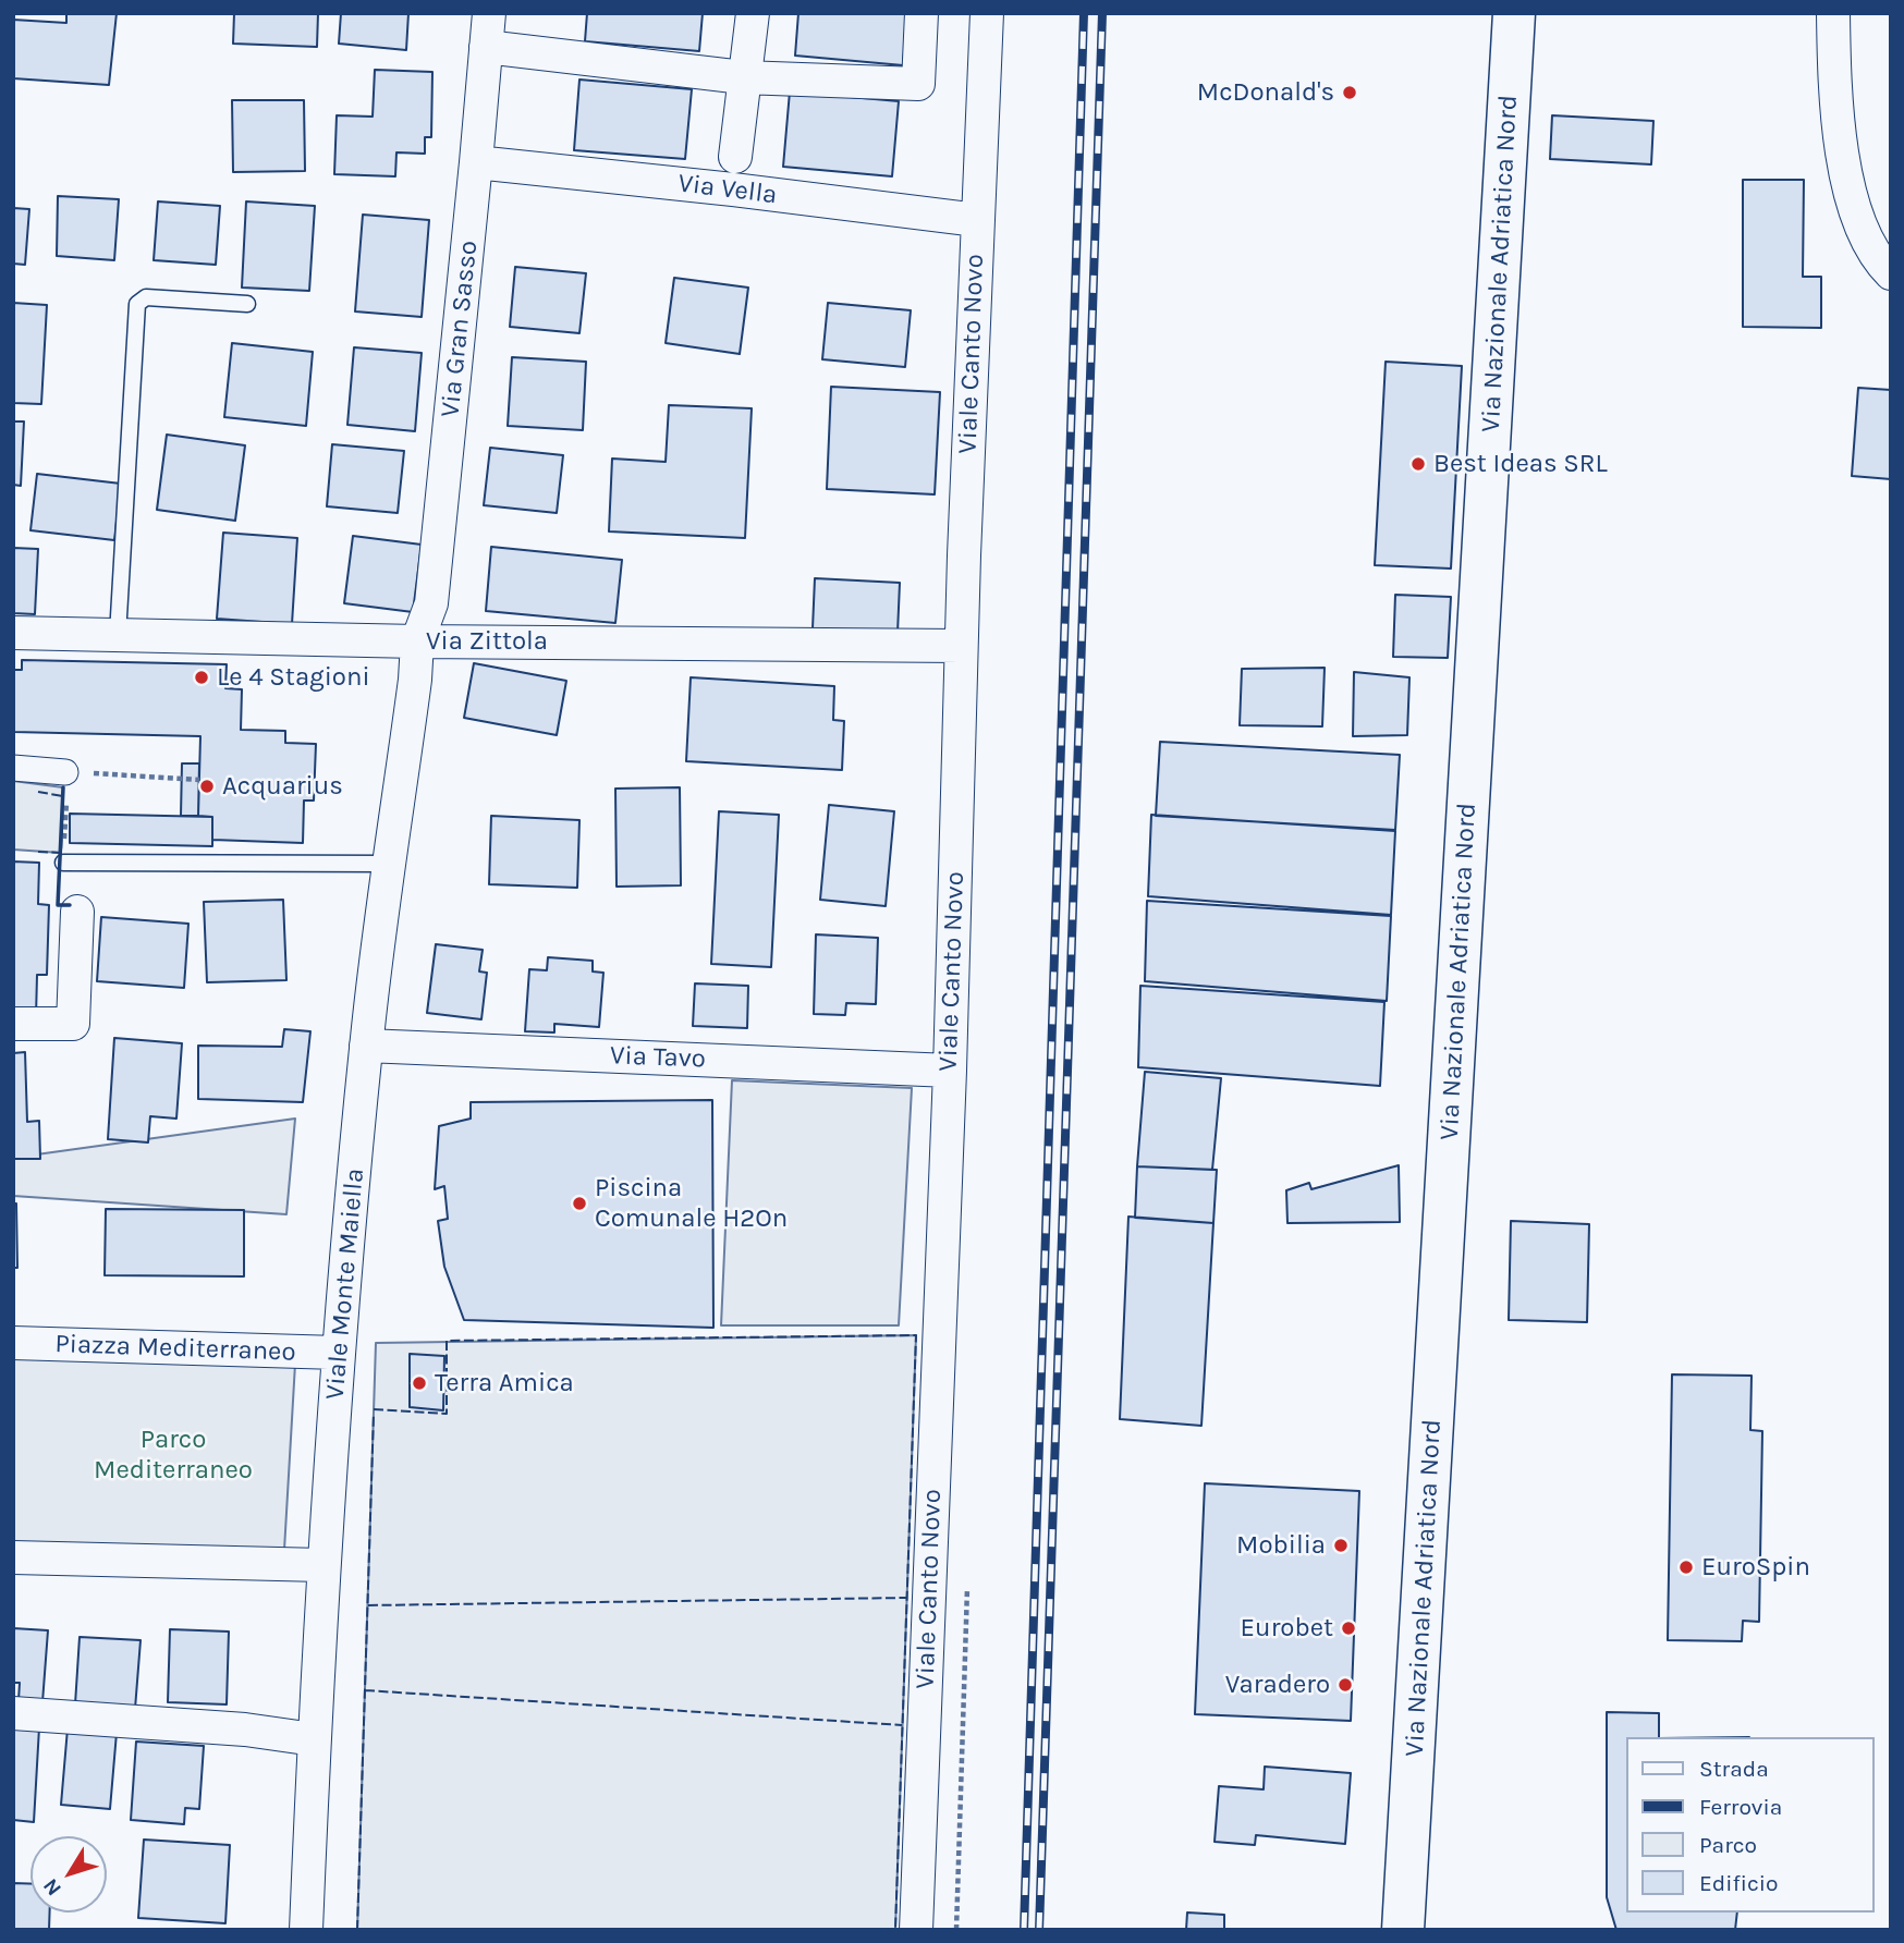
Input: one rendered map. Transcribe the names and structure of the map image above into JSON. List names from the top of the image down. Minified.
{"streets":{"main road":["Via Nazionale Adriatica Nord"],"street":["Via Vella","Via Gran Sasso","Viale Canto Novo","Via Zittola","Via Tavo","Viale Monte Maiella","Piazza Mediterraneo"]},"crossings":[["Via Vella","Via Gran Sasso"],["Via Vella","Viale Canto Novo"],["Via Gran Sasso","Via Zittola"],["Via Gran Sasso","Viale Monte Maiella"],["Viale Canto Novo","Via Zittola"],["Viale Canto Novo","Via Tavo"],["Via Zittola","Viale Monte Maiella"],["Via Tavo","Viale Monte Maiella"],["Viale Monte Maiella","Piazza Mediterraneo"]],"parks":["Parco Mediterraneo"],"places":["McDonald's","Best Ideas SRL","Le 4 Stagioni","Acquarius","Piscina Comunale H2On","Terra Amica","Mobilia","EuroSpin","Eurobet","Varadero"],"legend":["Strada","Ferrovia","Parco","Edificio"],"north":"bottom left"}
